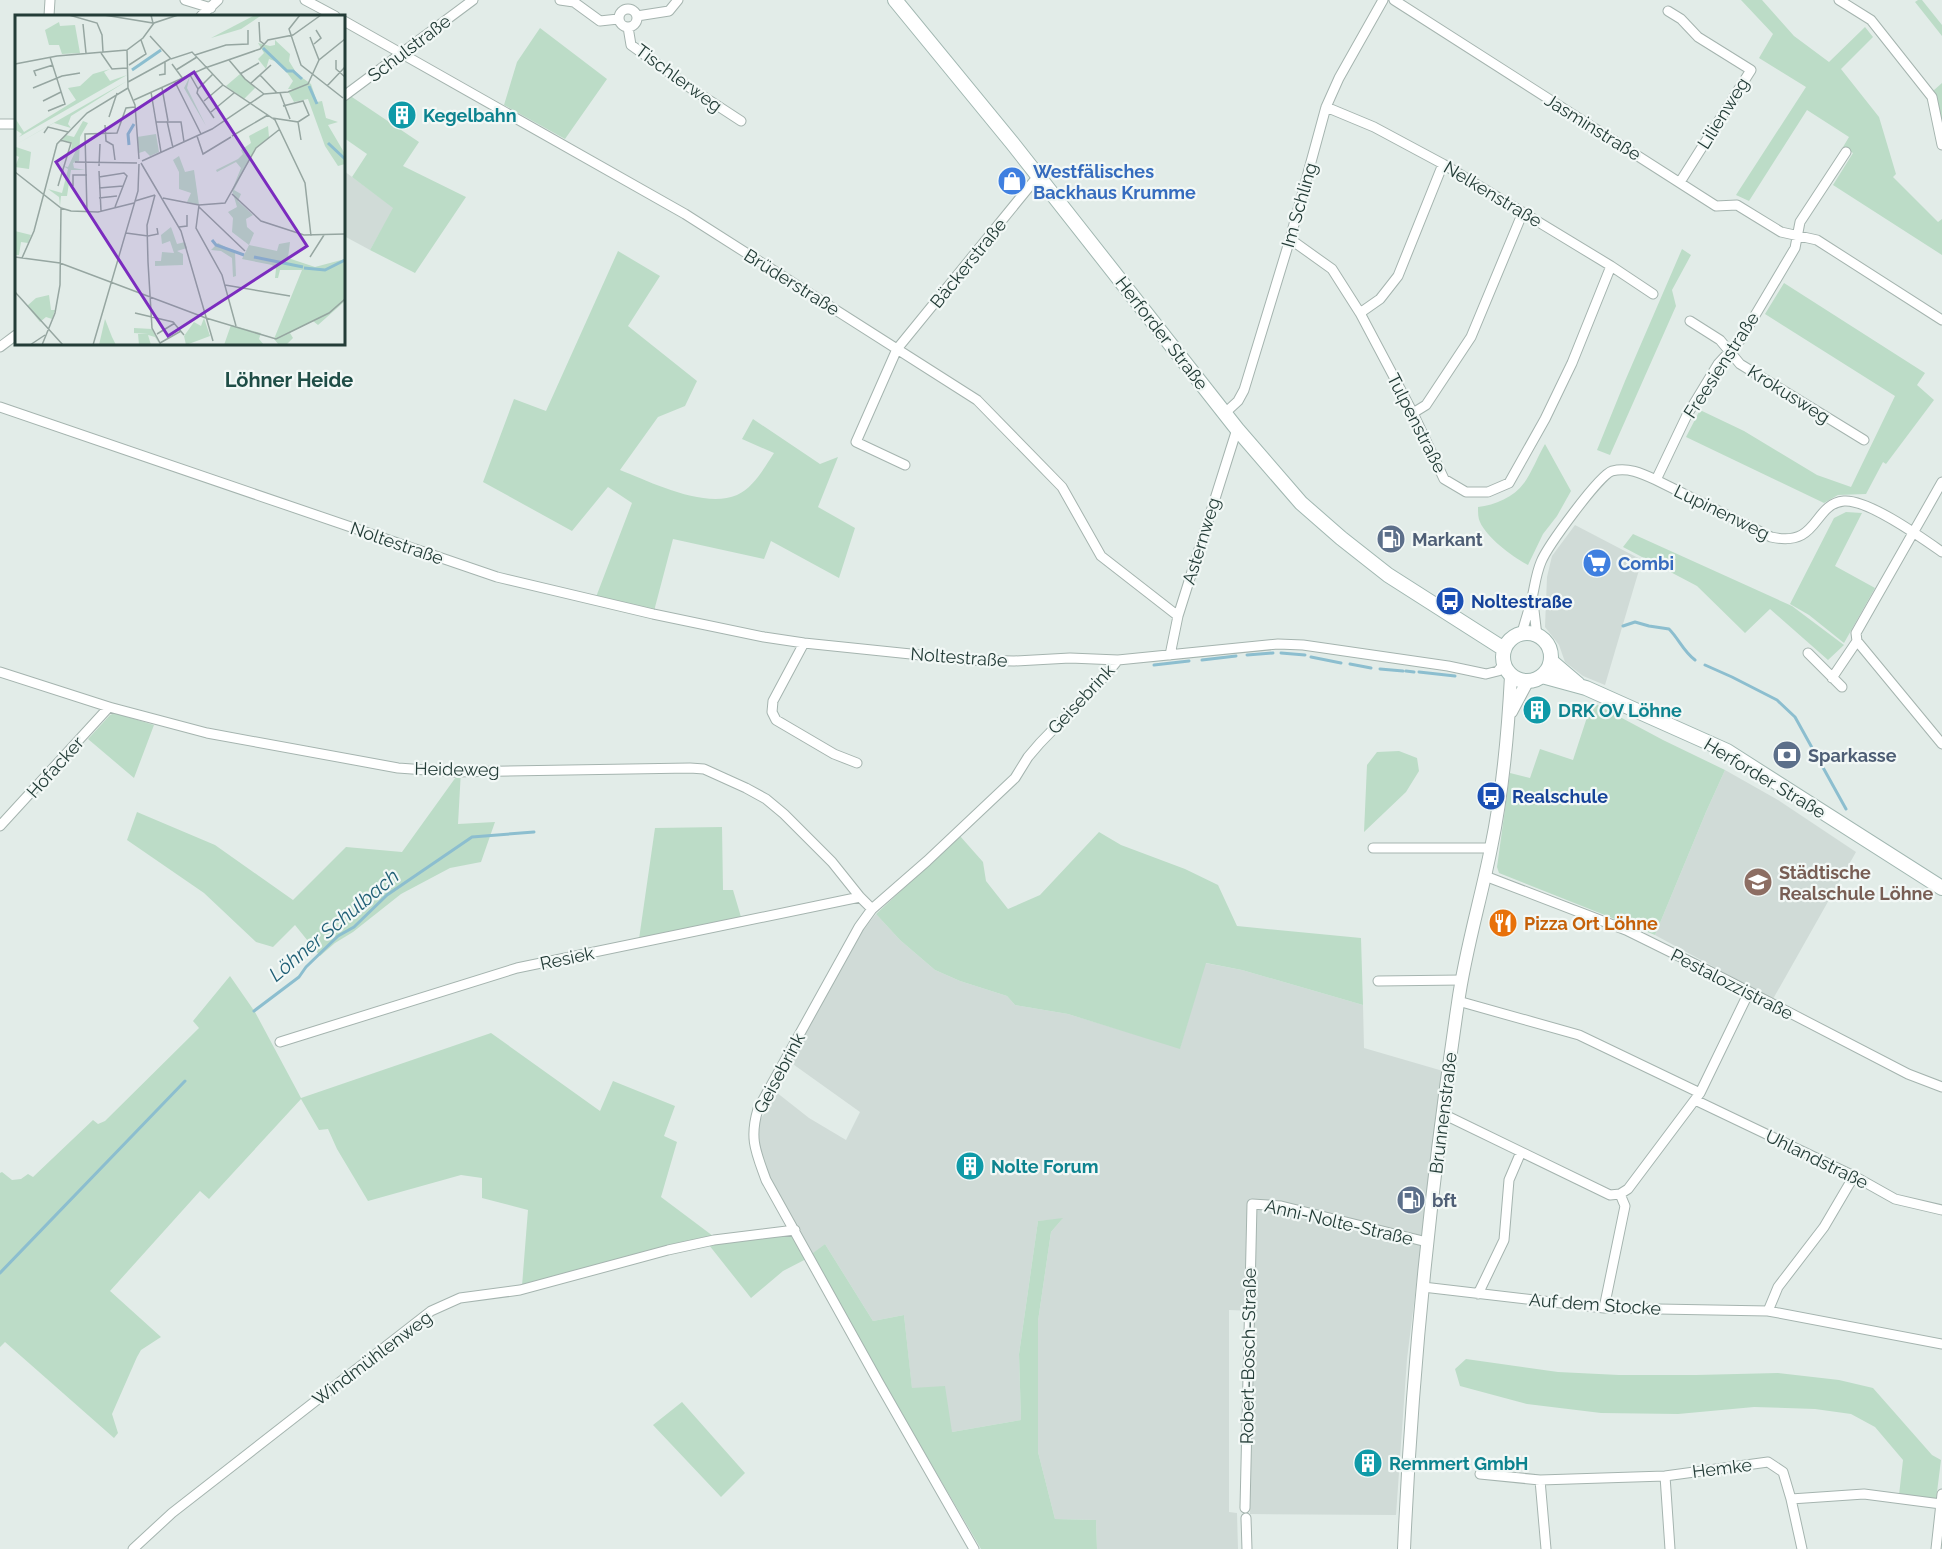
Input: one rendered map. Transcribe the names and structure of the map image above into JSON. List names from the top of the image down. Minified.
{"streets":{"main road":["Herforder Straße"],"street":["Schulstraße","Tischlerweg","Lilienweg","Jasminstraße","Nelkenstraße","Im Schling","Bäckerstraße","Brüderstraße","Freesienstraße","Krokusweg","Tulpenstraße","Lupinenweg","Asternweg","Noltestraße","Geisebrink","Hofacker","Heideweg","Resiek","Pestalozzistraße","Brunnenstraße","Uhlandstraße","Anni-Nolte-Straße","Auf dem Stocke","Robert-Bosch-Straße","Windmühlenweg","Hemke"]},"crossings":[["Schulstraße","Brüderstraße"],["Lilienweg","Jasminstraße"],["Jasminstraße","Freesienstraße"],["Nelkenstraße","Im Schling"],["Nelkenstraße","Tulpenstraße"],["Im Schling","Herforder Straße"],["Im Schling","Tulpenstraße"],["Bäckerstraße","Brüderstraße"],["Bäckerstraße","Herforder Straße"],["Brüderstraße","Asternweg"],["Herforder Straße","Asternweg"],["Herforder Straße","Noltestraße"],["Herforder Straße","Brunnenstraße"],["Freesienstraße","Krokusweg"],["Freesienstraße","Lupinenweg"],["Asternweg","Noltestraße"],["Noltestraße","Geisebrink"],["Noltestraße","Brunnenstraße"],["Geisebrink","Heideweg"],["Geisebrink","Windmühlenweg"],["Hofacker","Heideweg"],["Heideweg","Resiek"],["Pestalozzistraße","Brunnenstraße"],["Brunnenstraße","Uhlandstraße"],["Brunnenstraße","Anni-Nolte-Straße"],["Brunnenstraße","Auf dem Stocke"],["Anni-Nolte-Straße","Robert-Bosch-Straße"]],"districts":["Löhner Heide"],"water":["Löhner Schulbach"],"places":{"building":["Kegelbahn","DRK OV Löhne","Nolte Forum","Remmert GmbH"],"shop":["Westfälisches Backhaus Krumme"],"fuel station":["Markant","bft"],"supermarket":["Combi"],"bus stop":["Noltestraße","Realschule"],"bank":["Sparkasse"],"school or university":["Städtische Realschule Löhne"],"restaurant":["Pizza Ort Löhne"]}}
